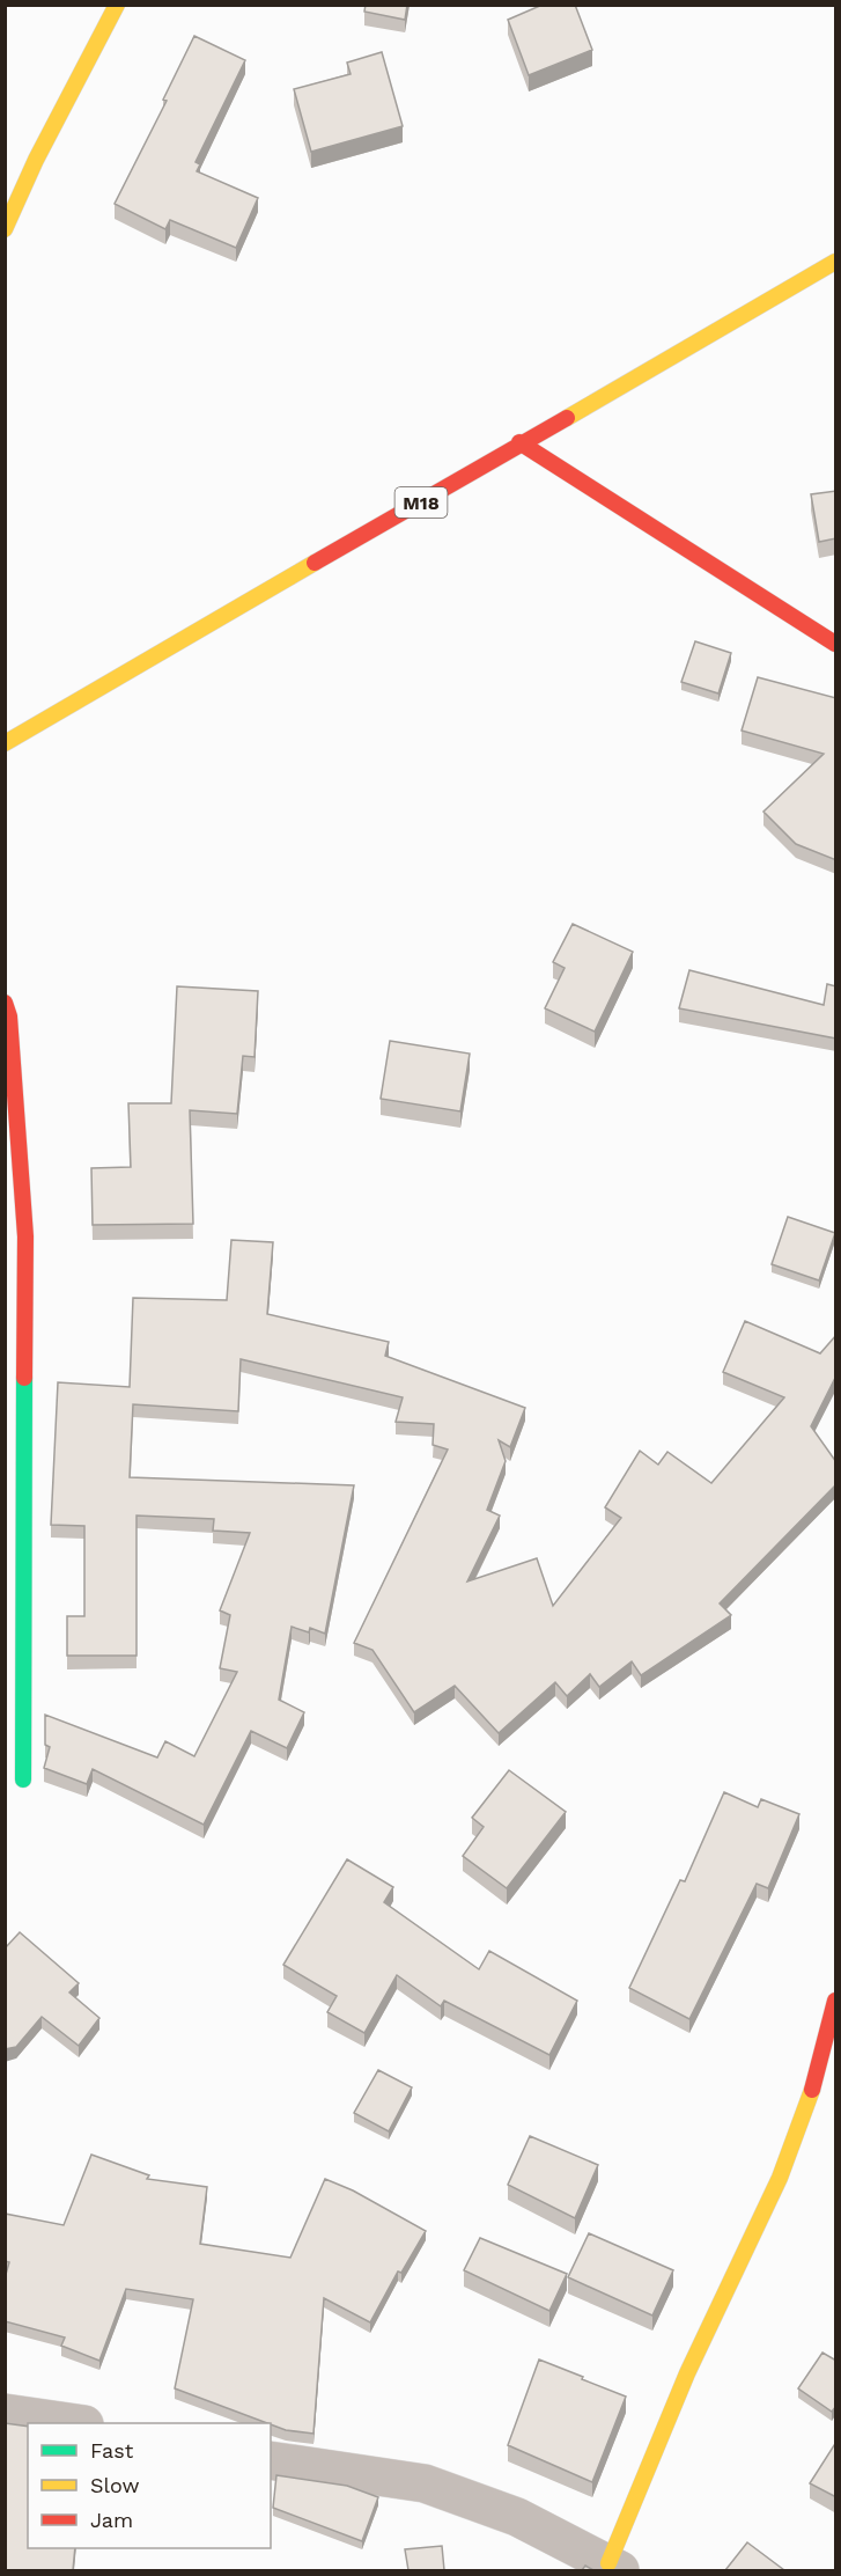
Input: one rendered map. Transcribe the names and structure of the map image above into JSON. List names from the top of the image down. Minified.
{"streets":{"street":["M18"]},"legend":["Fast","Slow","Jam"]}
